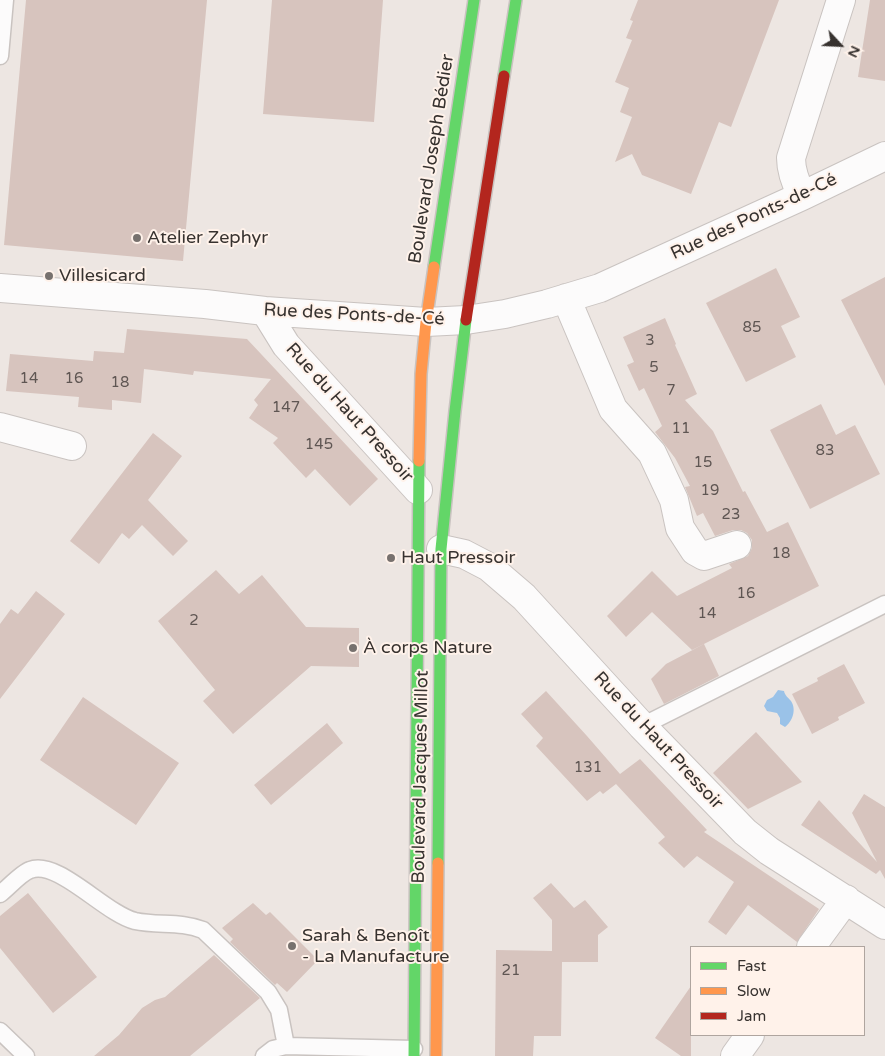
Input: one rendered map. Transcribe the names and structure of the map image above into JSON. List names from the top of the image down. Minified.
{"streets":{"main road":["Boulevard Joseph Bédier","Boulevard Jacques Millot"],"street":["Rue des Ponts-de-Cé","Rue du Haut Pressoir"]},"crossings":[["Boulevard Joseph Bédier","Rue des Ponts-de-Cé"],["Boulevard Joseph Bédier","Boulevard Jacques Millot"],["Rue des Ponts-de-Cé","Rue du Haut Pressoir"],["Rue des Ponts-de-Cé","Boulevard Jacques Millot"],["Rue du Haut Pressoir","Boulevard Jacques Millot"]],"places":["Atelier Zephyr","Villesicard","Haut Pressoir","À corps Nature","Sarah & Benoît - La Manufacture"],"house_numbers":["85","3","5","14","16","18","7","147","11","145","83","15","19","23","18","16","14","2","131","21"],"legend":["Fast","Slow","Jam"],"north":"bottom right"}
